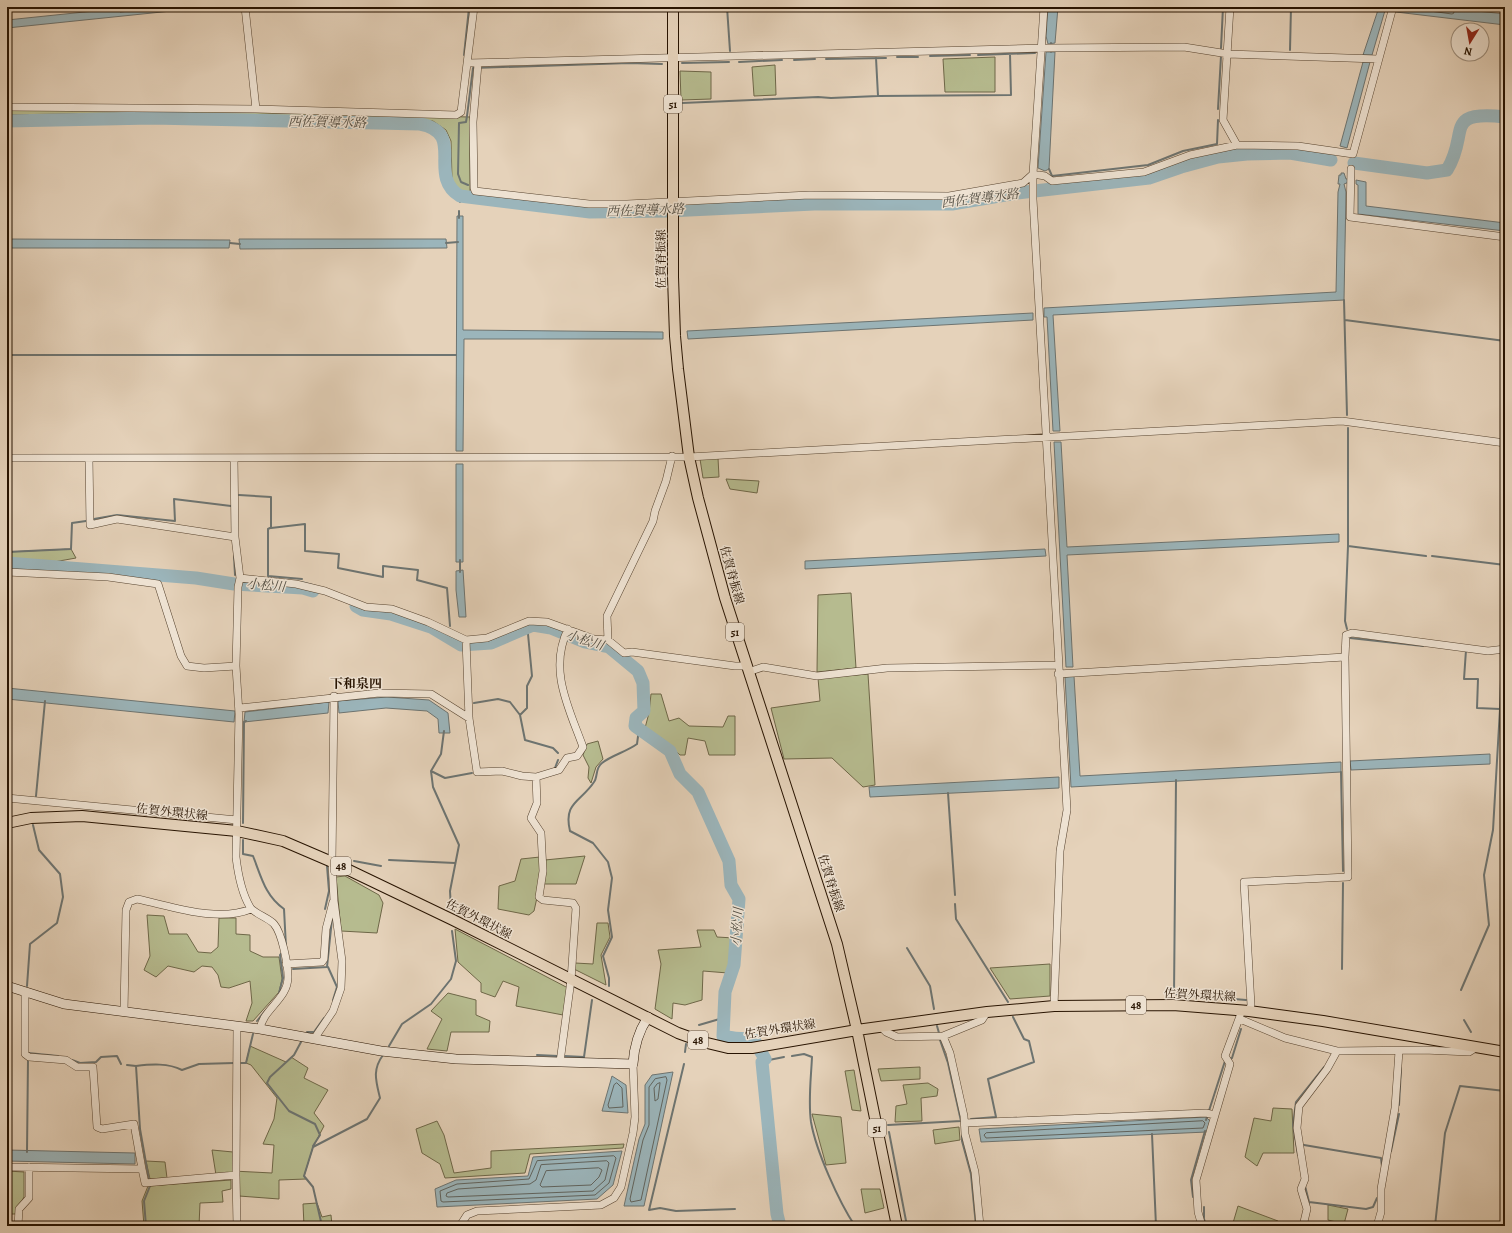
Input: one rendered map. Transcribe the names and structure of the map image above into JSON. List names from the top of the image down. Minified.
{"streets":{"main road":["51","佐賀脊振線","佐賀外環状線","48"]},"crossings":[["佐賀脊振線","佐賀外環状線"]],"districts":["下和泉四"],"water":["西佐賀導水路","小松川"],"north":"bottom"}
